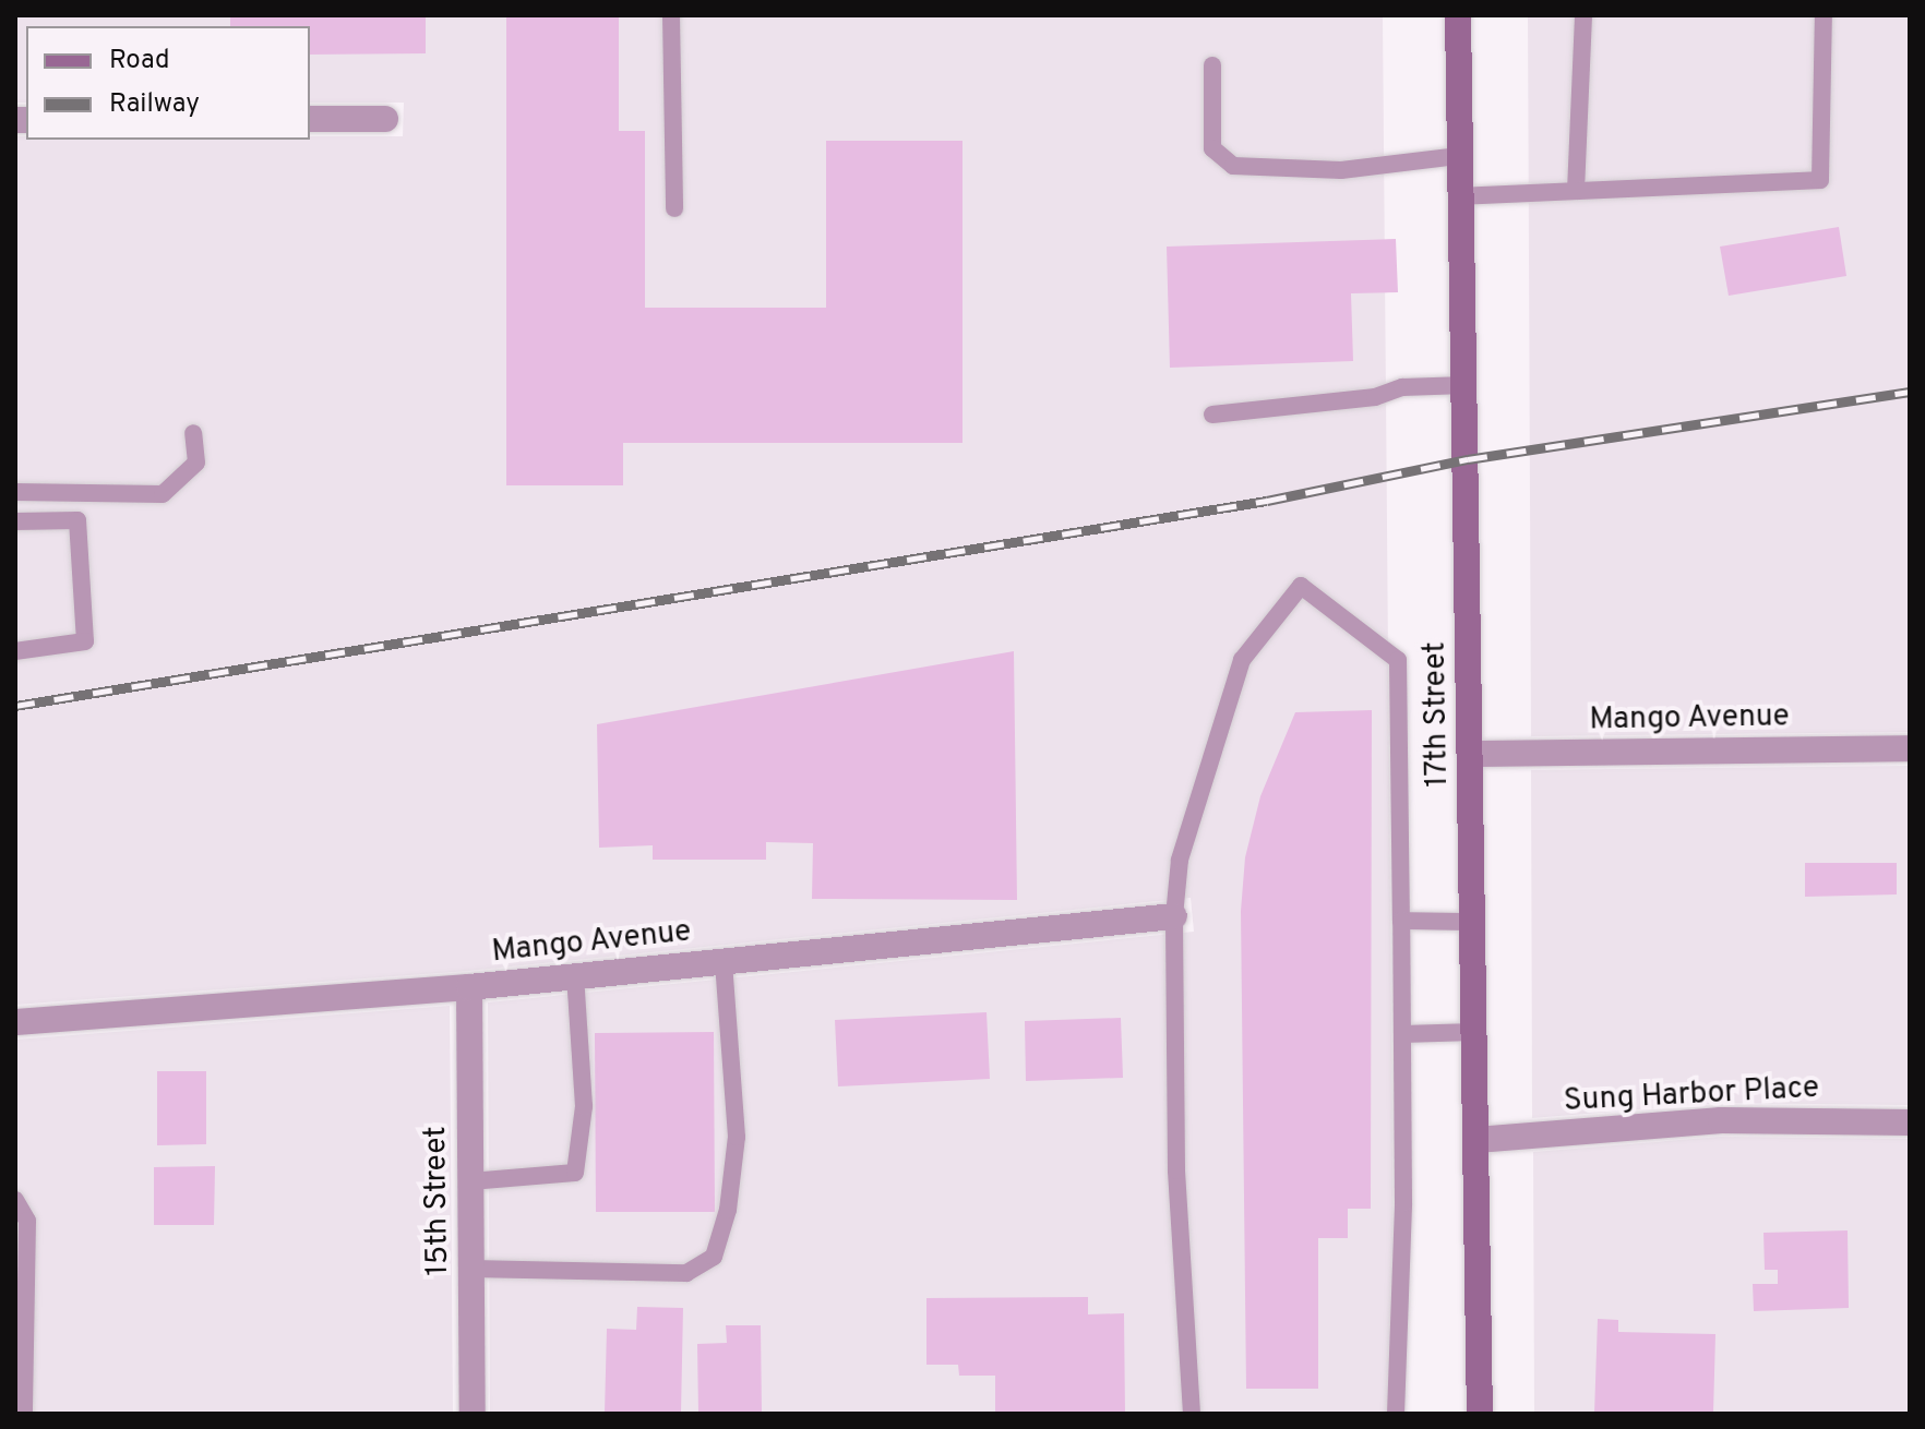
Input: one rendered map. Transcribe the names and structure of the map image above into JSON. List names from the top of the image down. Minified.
{"streets":{"main road":["17th Street"],"street":["Mango Avenue","Sung Harbor Place","15th Street"]},"crossings":[["17th Street","Mango Avenue"],["17th Street","Sung Harbor Place"],["Mango Avenue","15th Street"]],"legend":["Road","Railway"]}
